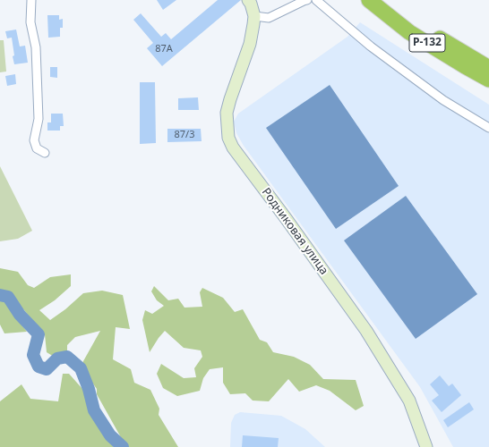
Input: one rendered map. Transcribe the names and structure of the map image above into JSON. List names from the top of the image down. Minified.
{"streets":{"highway":["Р-132"],"street":["Родниковая улица"]},"house_numbers":["87А","87/3"]}
